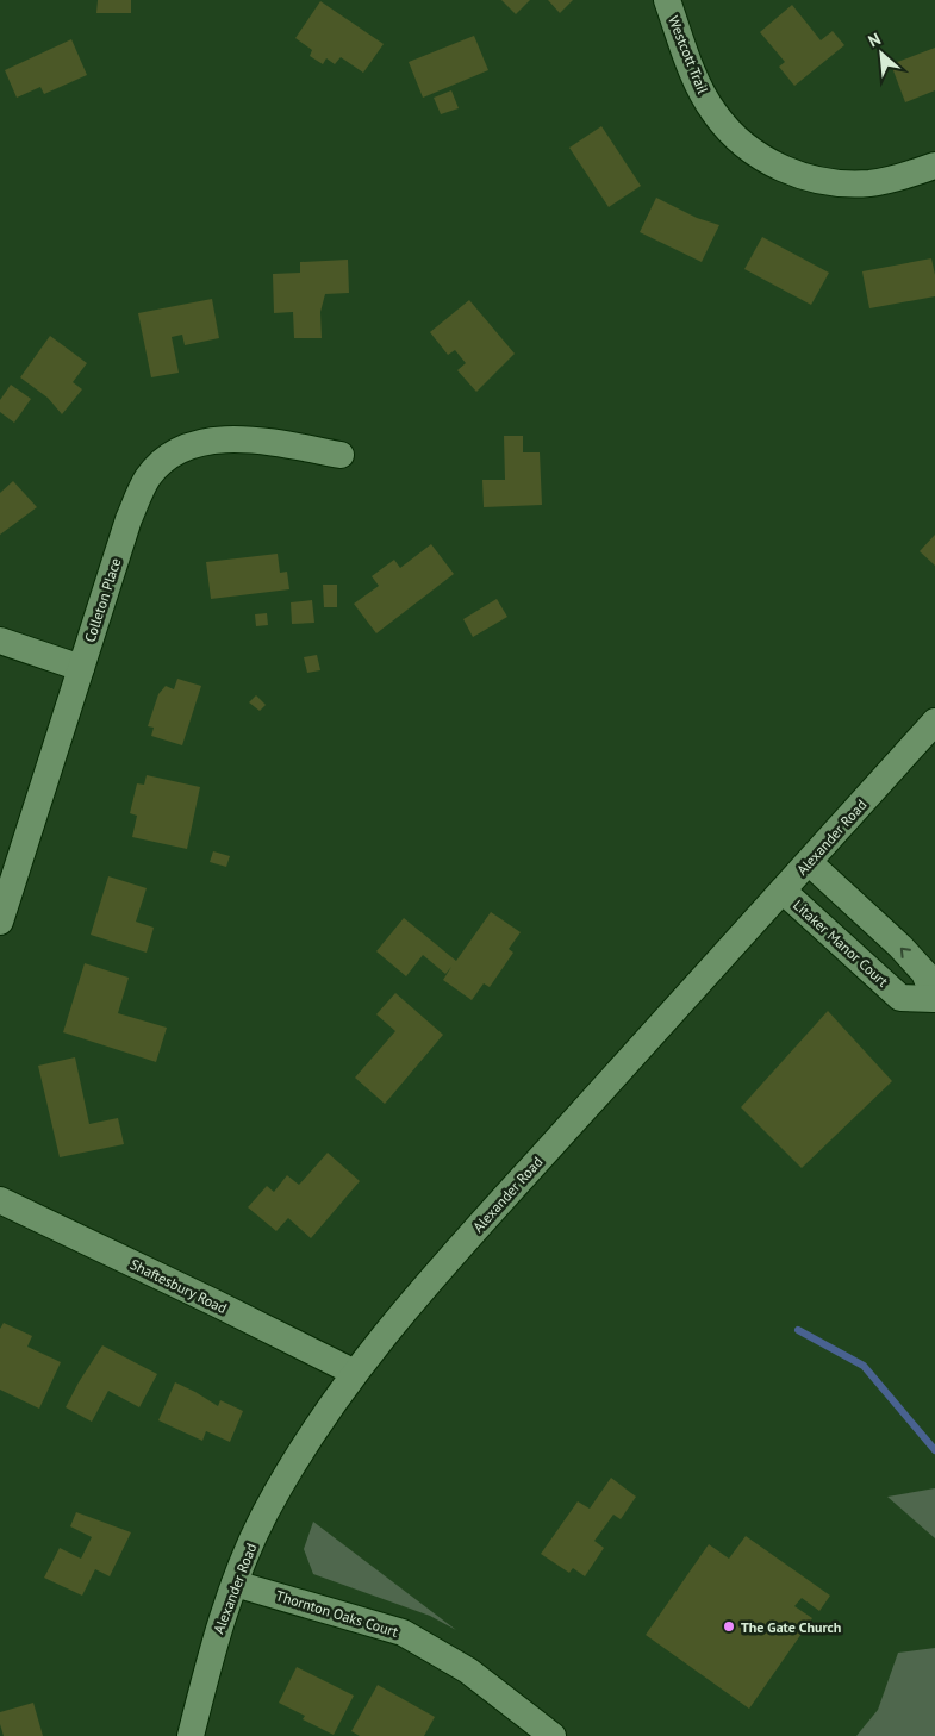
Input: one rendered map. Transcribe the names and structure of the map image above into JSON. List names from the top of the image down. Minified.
{"streets":{"street":["Westcott Trail","Colleton Place","Alexander Road","Litaker Manor Court","Shaftesbury Road","Thornton Oaks Court"]},"crossings":[["Alexander Road","Litaker Manor Court"],["Alexander Road","Shaftesbury Road"],["Alexander Road","Thornton Oaks Court"]],"places":["The Gate Church"],"north":"top left"}
